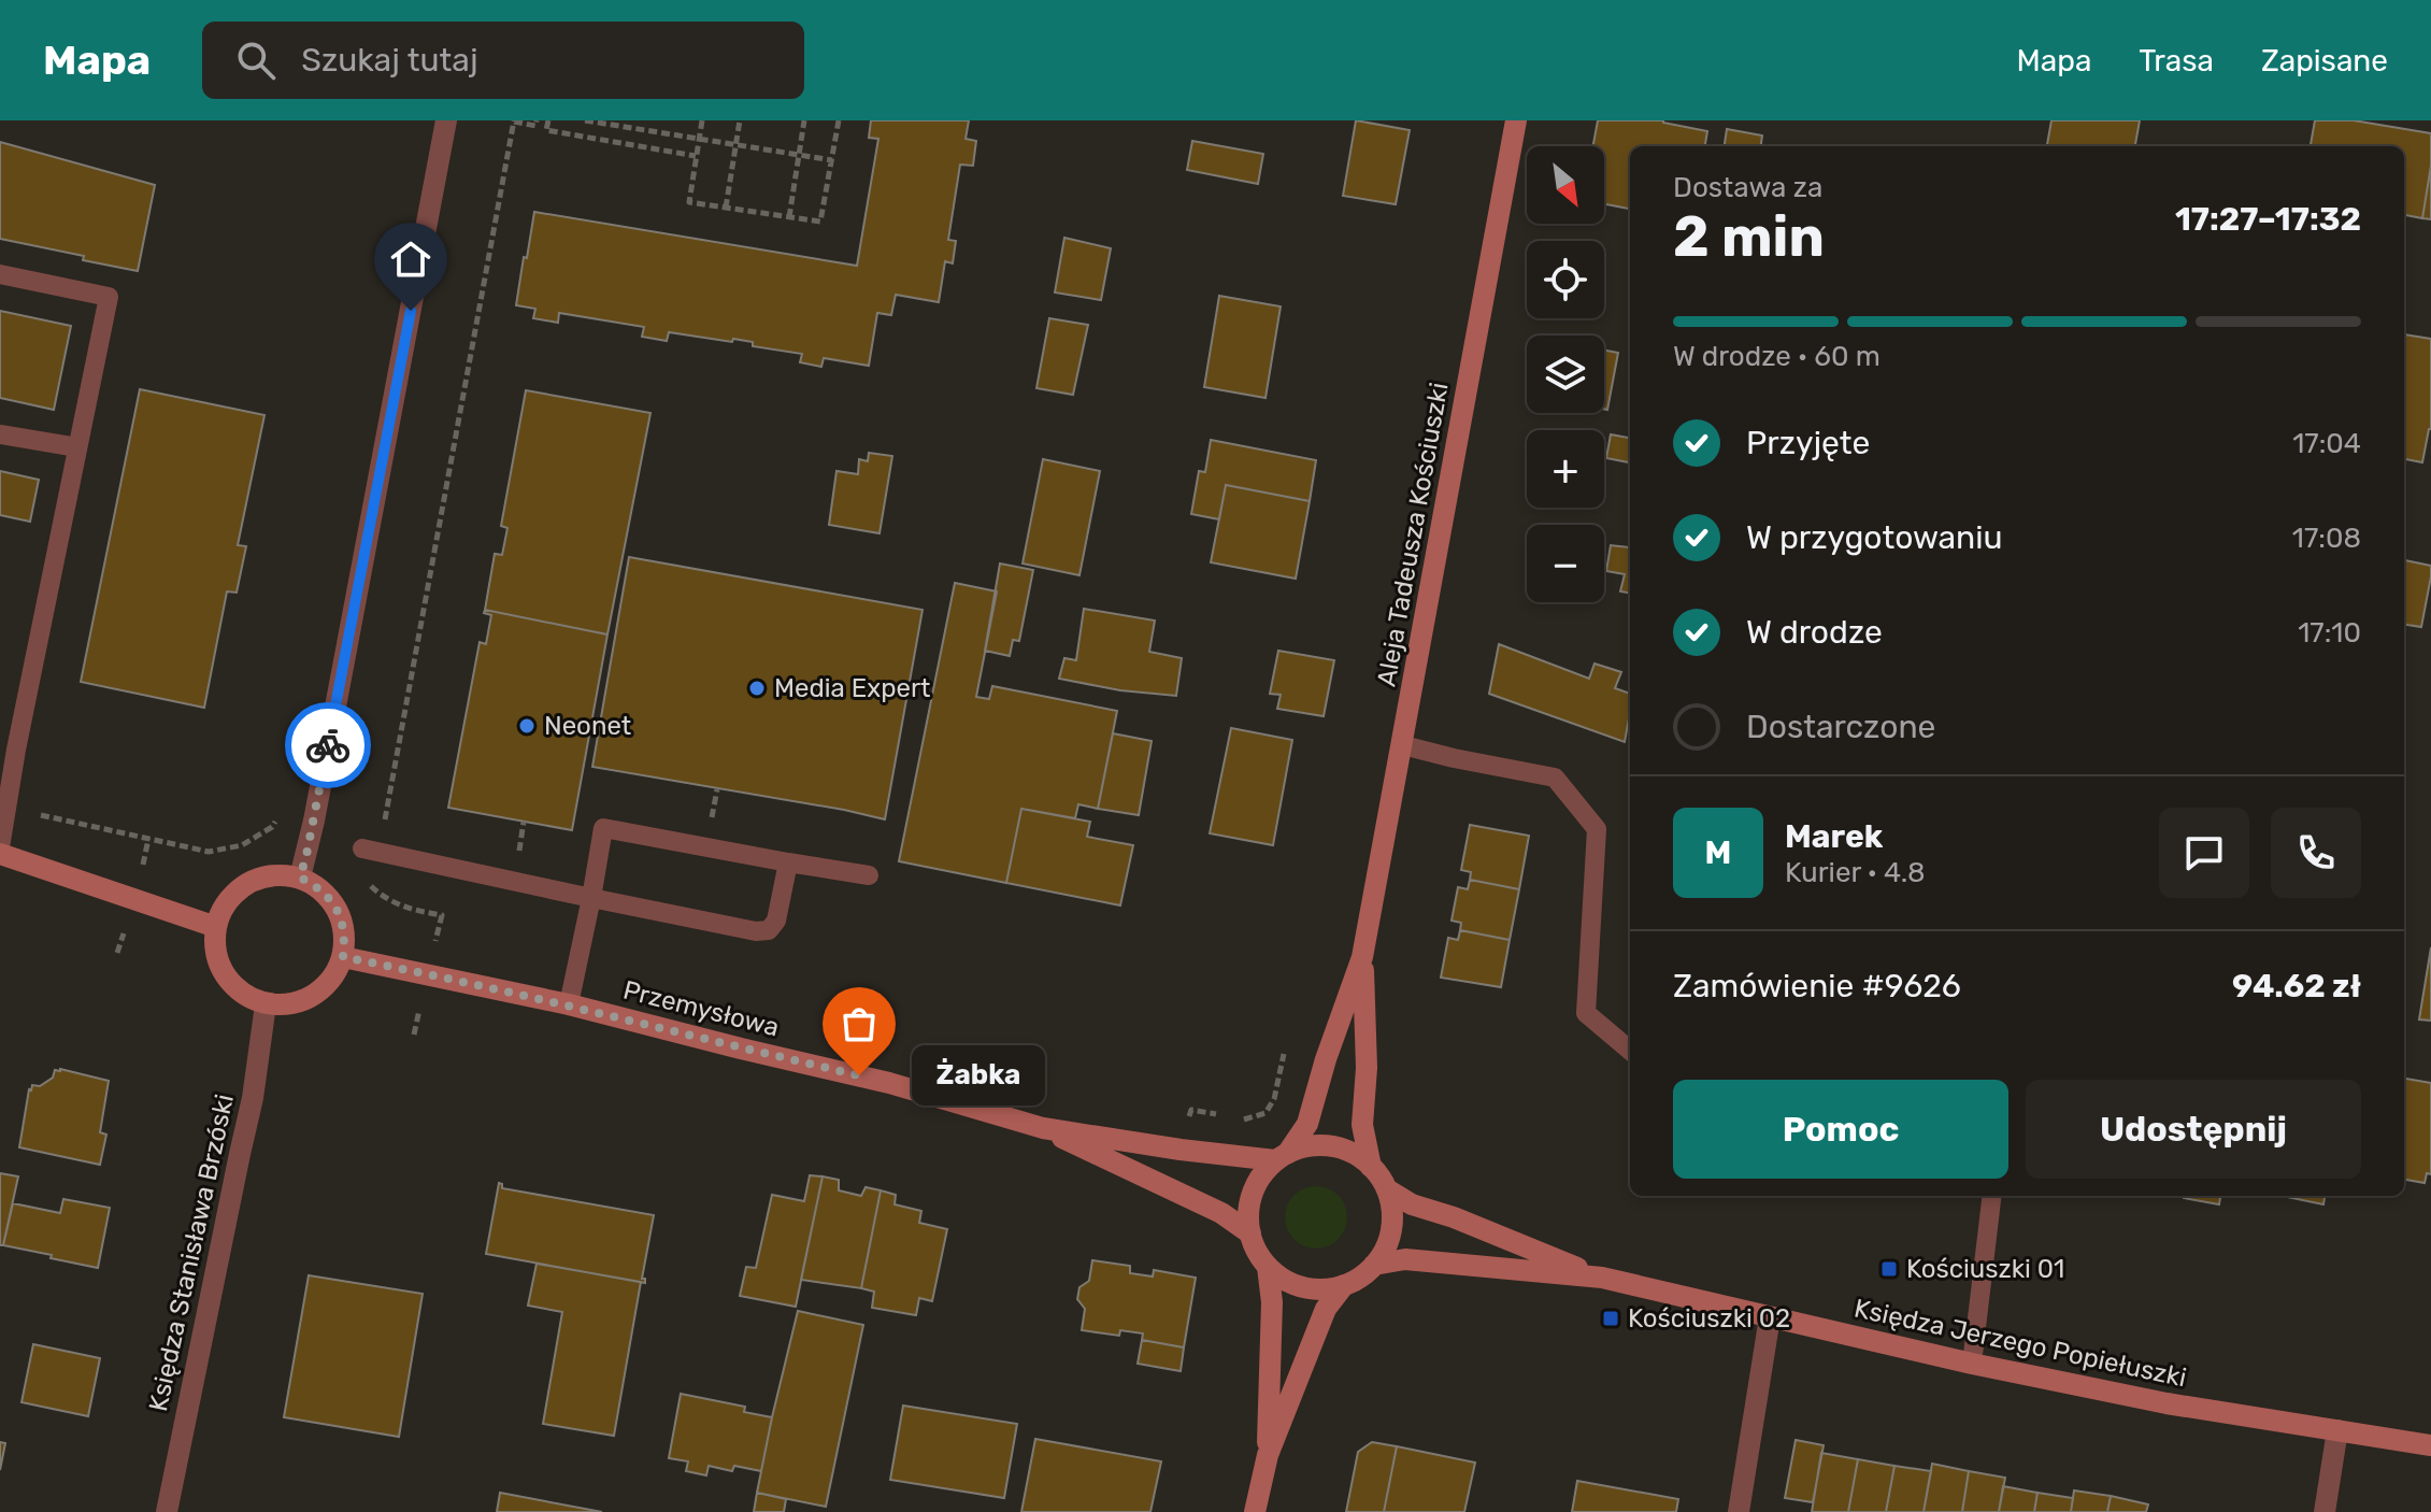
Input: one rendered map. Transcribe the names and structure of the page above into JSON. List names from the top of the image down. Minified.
{"streets":{"street":["Aleja Tadeusza Kościuszki","Przemysłowa","Księdza Stanisława Brzóski","Księdza Jerzego Popiełuszki"]},"crossings":[["Aleja Tadeusza Kościuszki","Księdza Jerzego Popiełuszki"],["Przemysłowa","Księdza Stanisława Brzóski"]],"places":{"other":["Media Expert","Neonet","Żabka"],"transit":["Kościuszki 01","Kościuszki 02"]},"north":"bottom right","page":{"header":"Mapa","search":"Szukaj tutaj","nav":["Mapa","Trasa","Zapisane"],"map_buttons":["+","−"],"heading":["2 min","Dostawa za","17:27–17:32"],"panel":["Marek","Kurier · 4.8","Zamówienie #9626","94.62 zł"],"bar":"W drodze · 60 m","list":[["Przyjęte","17:04"],["W przygotowaniu","17:08"],["W drodze","17:10"],"Dostarczone"],"round":"M","bubble":"Żabka","buttons":["Pomoc","Udostępnij"]}}
